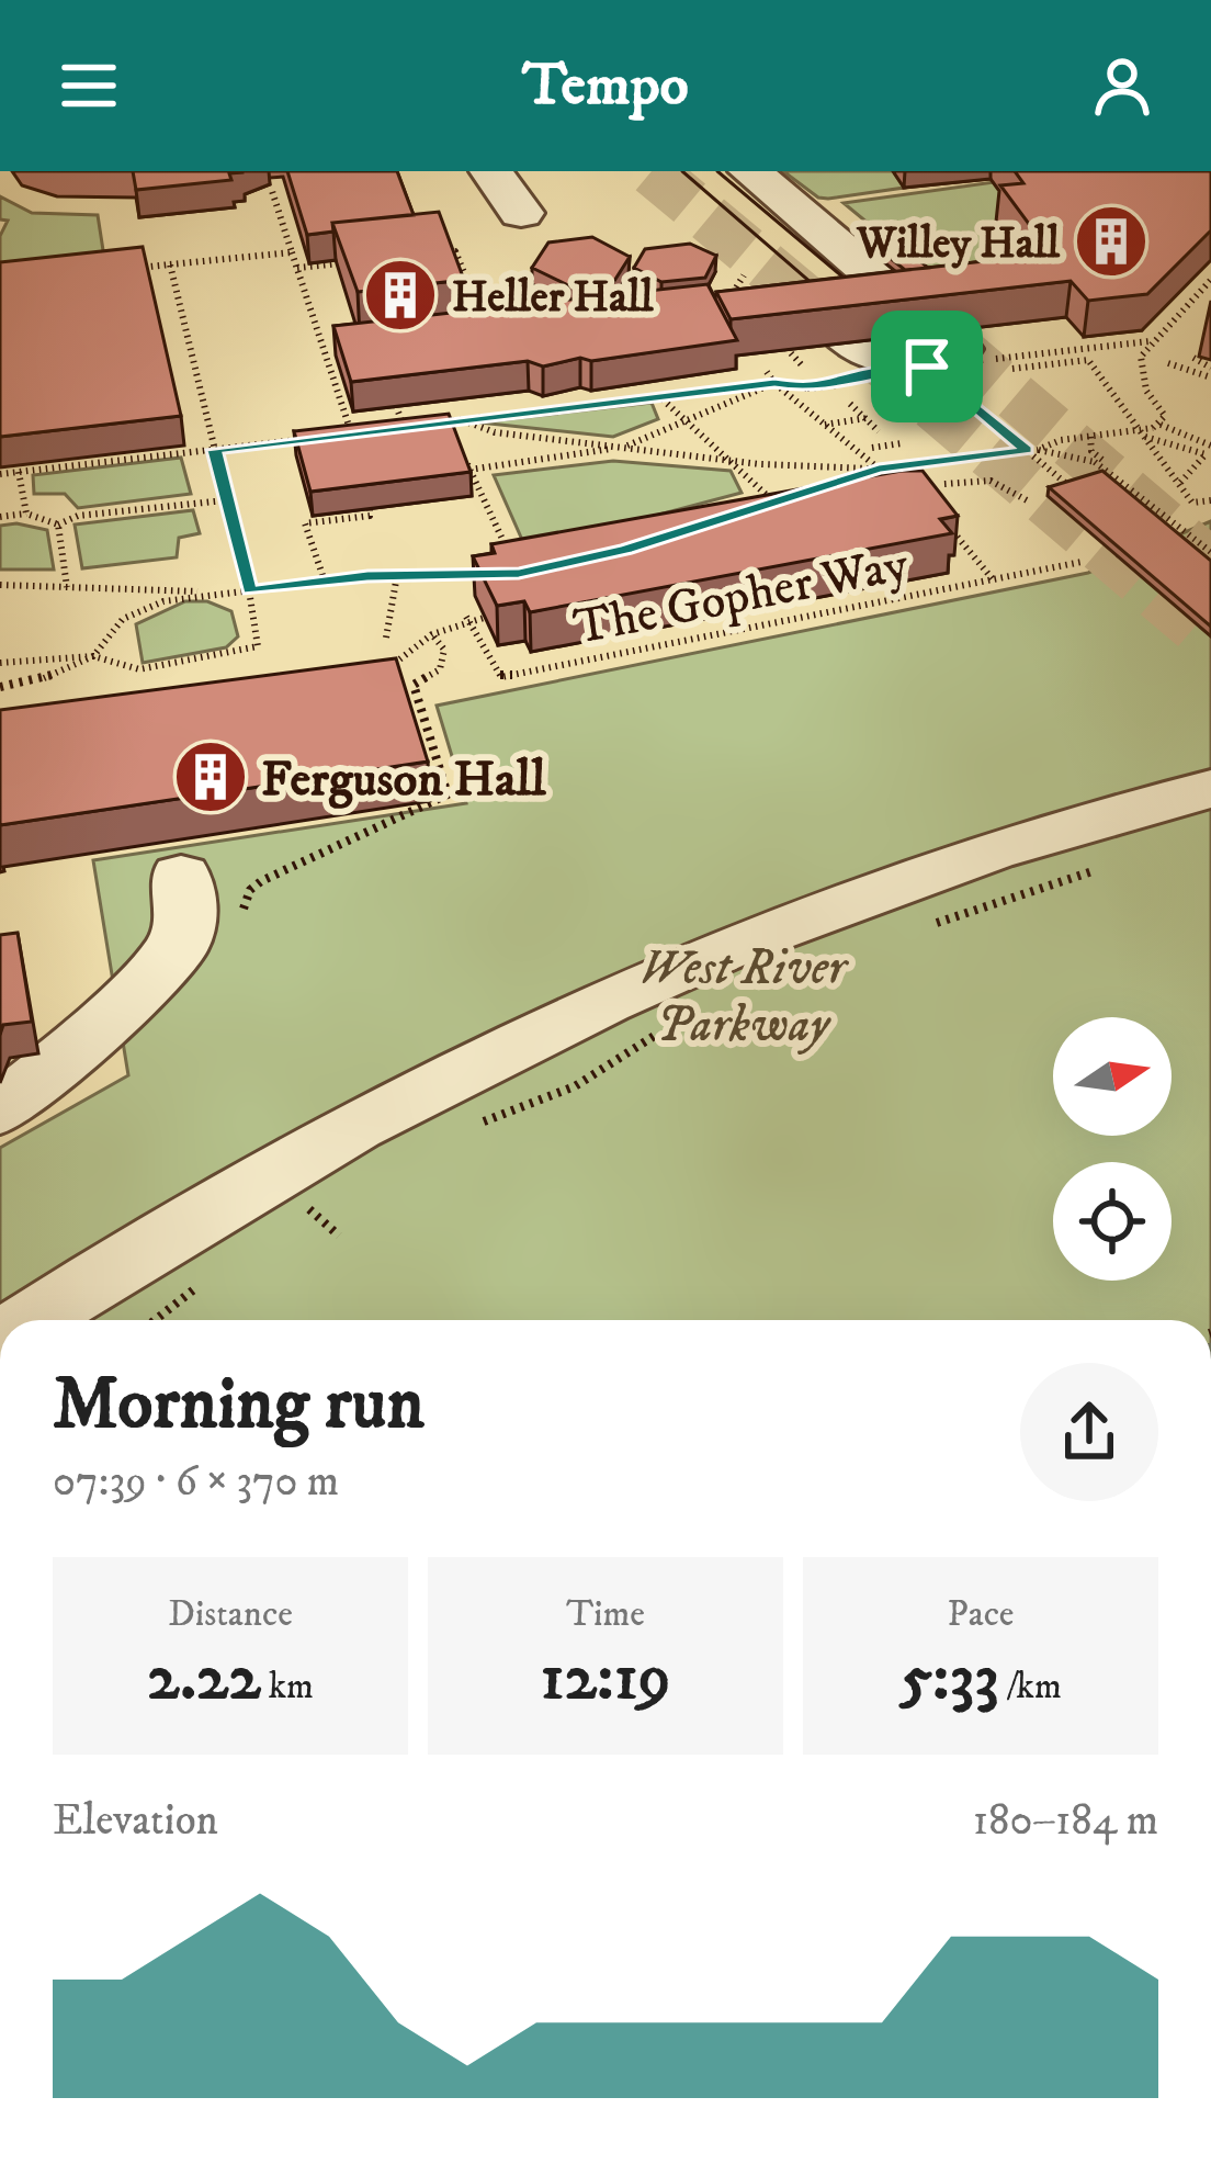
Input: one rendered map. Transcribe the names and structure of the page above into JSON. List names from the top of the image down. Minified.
{"streets":{"path":["The Gopher Way"]},"parks":["West River Parkway"],"places":{"building":["Willey Hall","Heller Hall","Ferguson Hall"]},"north":"right","page":{"header":"Tempo","heading":["Morning run","07:39 · 6 × 370 m"],"stats":[["Distance","2.22 km"],["Time","12:19"],["Pace","5:33 /km"]],"chart":["Elevation","180–184 m"]}}
